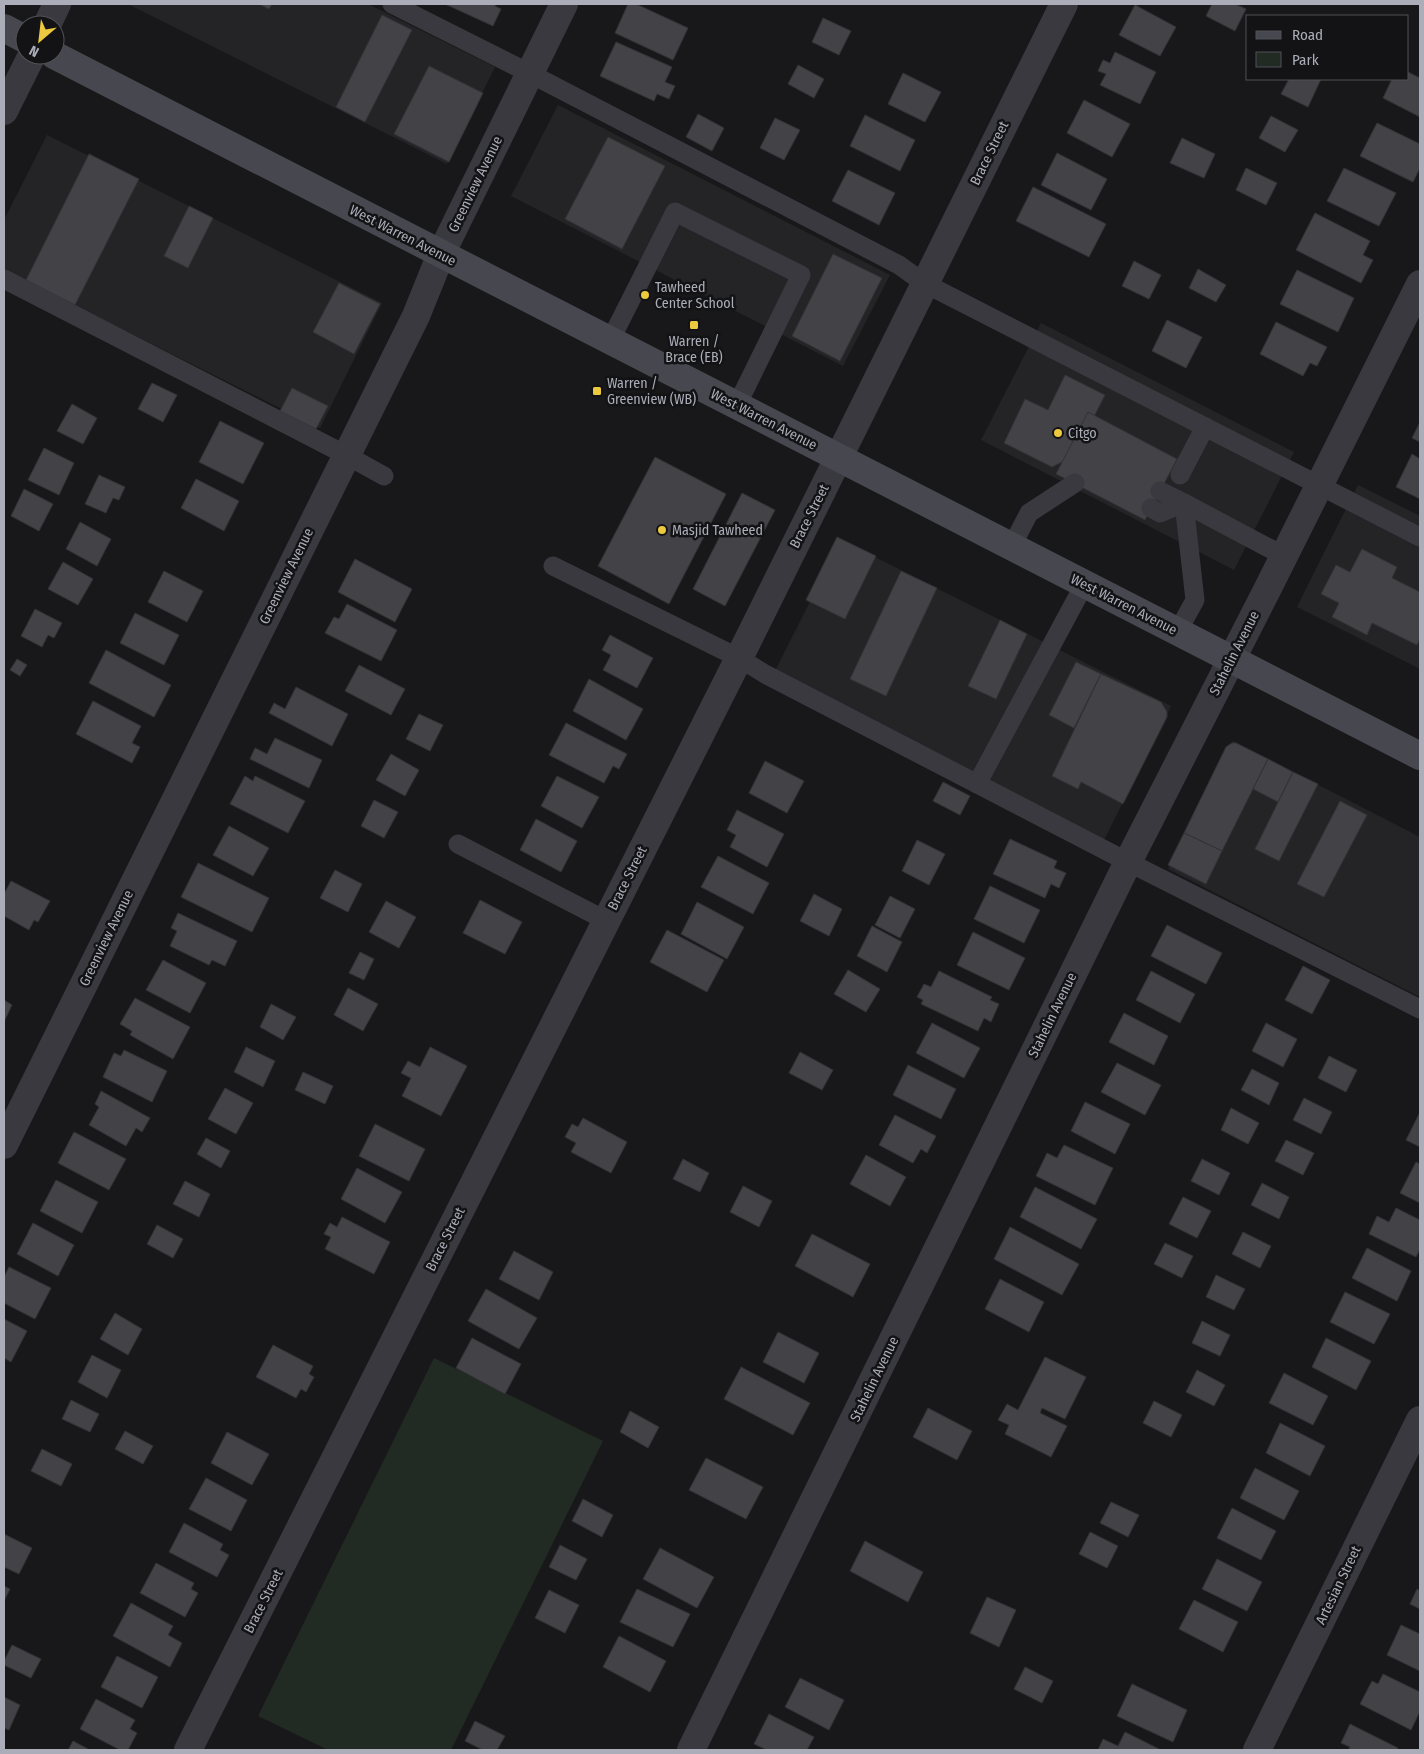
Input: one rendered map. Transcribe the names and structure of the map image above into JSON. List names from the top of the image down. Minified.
{"streets":{"main road":["West Warren Avenue"],"street":["Brace Street","Greenview Avenue","Stahelin Avenue","Artesian Street"]},"crossings":[["Brace Street","West Warren Avenue"],["Greenview Avenue","West Warren Avenue"],["West Warren Avenue","Stahelin Avenue"]],"places":{"other":["Tawheed Center School","Citgo","Masjid Tawheed"],"transit":["Warren / Brace (EB)","Warren / Greenview (WB)"]},"legend":["Road","Park"],"north":"bottom left"}
